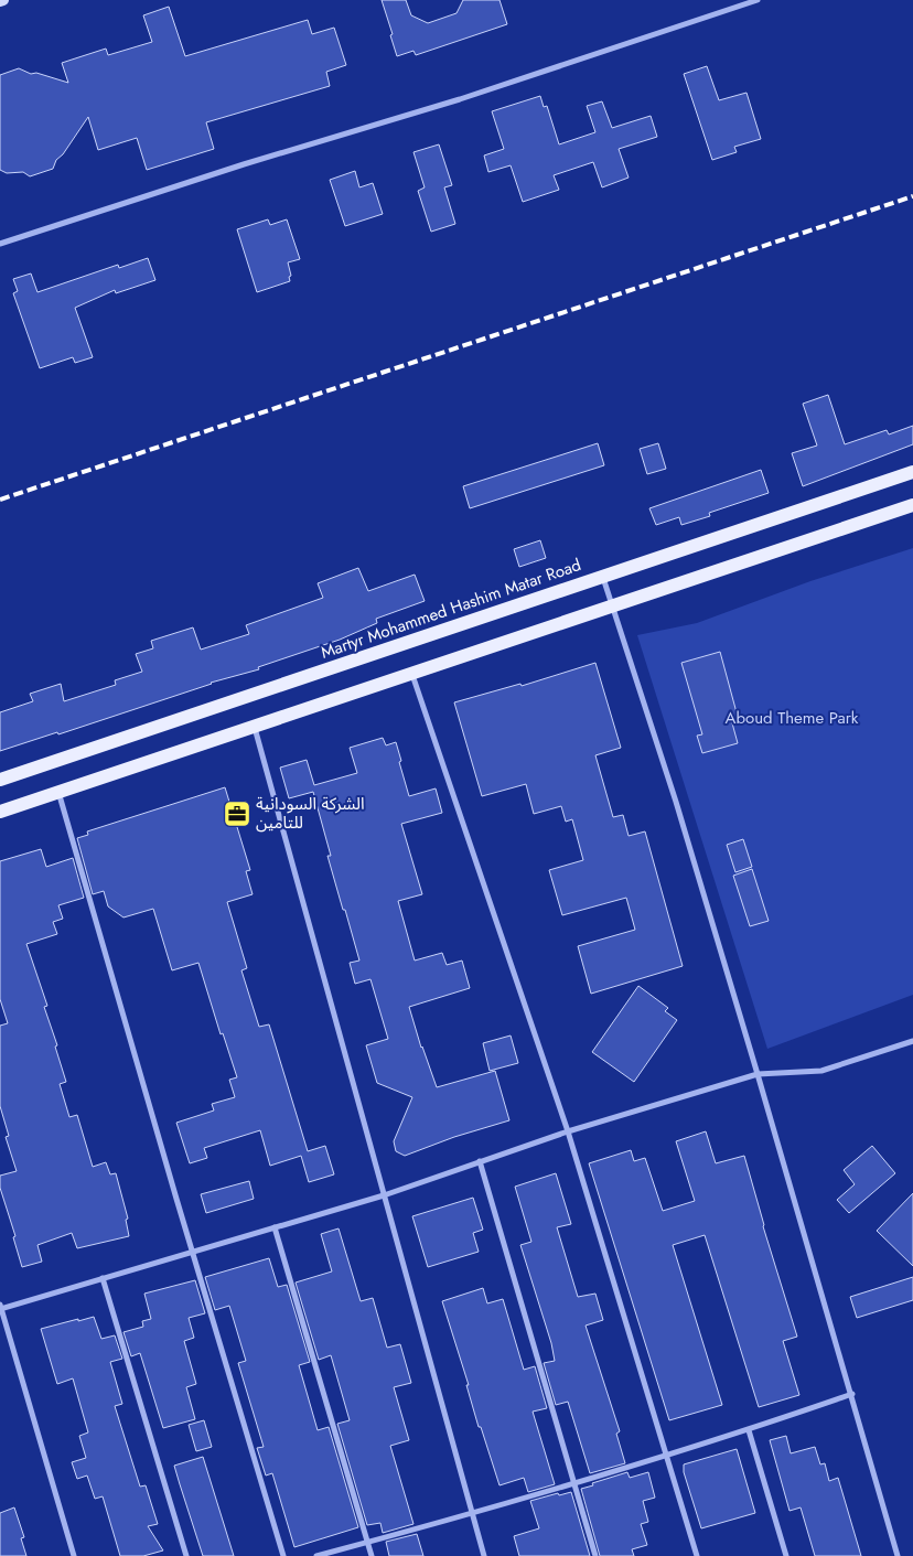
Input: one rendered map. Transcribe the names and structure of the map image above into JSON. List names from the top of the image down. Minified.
{"streets":{"main road":["Martyr Mohammed Hashim Matar Road"]},"parks":["Aboud Theme Park"],"places":{"office":["الشركة السودانية للتامين"]}}
